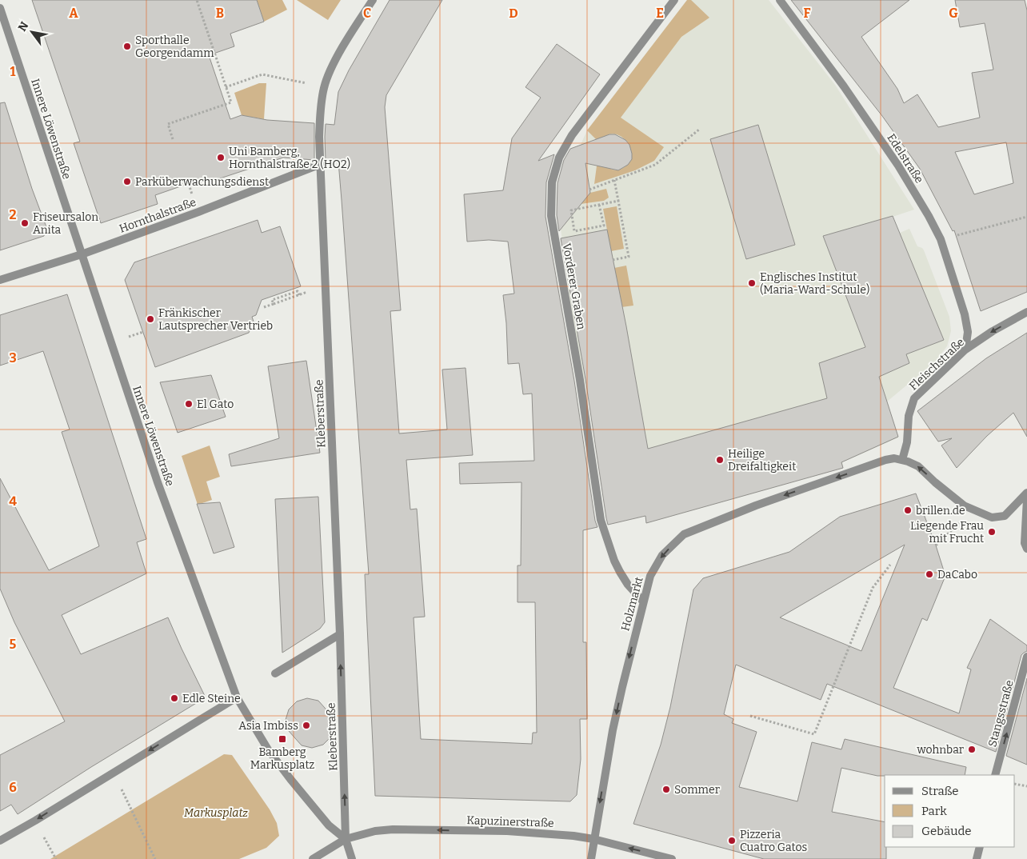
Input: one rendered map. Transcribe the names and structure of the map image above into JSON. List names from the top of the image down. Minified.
{"streets":{"street":["Innere Löwenstraße","Edelstraße","Hornthalstraße","Vorderer Graben","Fleischstraße","Kleberstraße","Holzmarkt","Stangsstraße","Kapuzinerstraße"]},"crossings":[["Innere Löwenstraße","Hornthalstraße"],["Innere Löwenstraße","Kleberstraße"],["Innere Löwenstraße","Kapuzinerstraße"],["Edelstraße","Fleischstraße"],["Hornthalstraße","Kleberstraße"],["Vorderer Graben","Holzmarkt"],["Fleischstraße","Holzmarkt"],["Kleberstraße","Kapuzinerstraße"],["Holzmarkt","Kapuzinerstraße"]],"one_way":["Fleischstraße","Stangsstraße","Kapuzinerstraße"],"parks":["Markusplatz"],"places":{"other":["Sporthalle Georgendamm","Uni Bamberg, Hornthalstraße 2 (HO2)","Parküberwachungsdienst","Friseursalon Anita","Englisches Institut (Maria-Ward-Schule)","Fränkischer Lautsprecher Vertrieb","El Gato","Heilige Dreifaltigkeit","brillen.de","Liegende Frau mit Frucht","DaCabo","Edle Steine","Asia Imbiss","wohnbar","Sommer","Pizzeria Cuatro Gatos"],"transit":["Bamberg Markusplatz"]},"legend":["Straße","Park","Gebäude"],"north":"top left","grid":{"columns":["A","B","C","D","E","F","G"],"rows":["1","2","3","4","5","6"]}}
